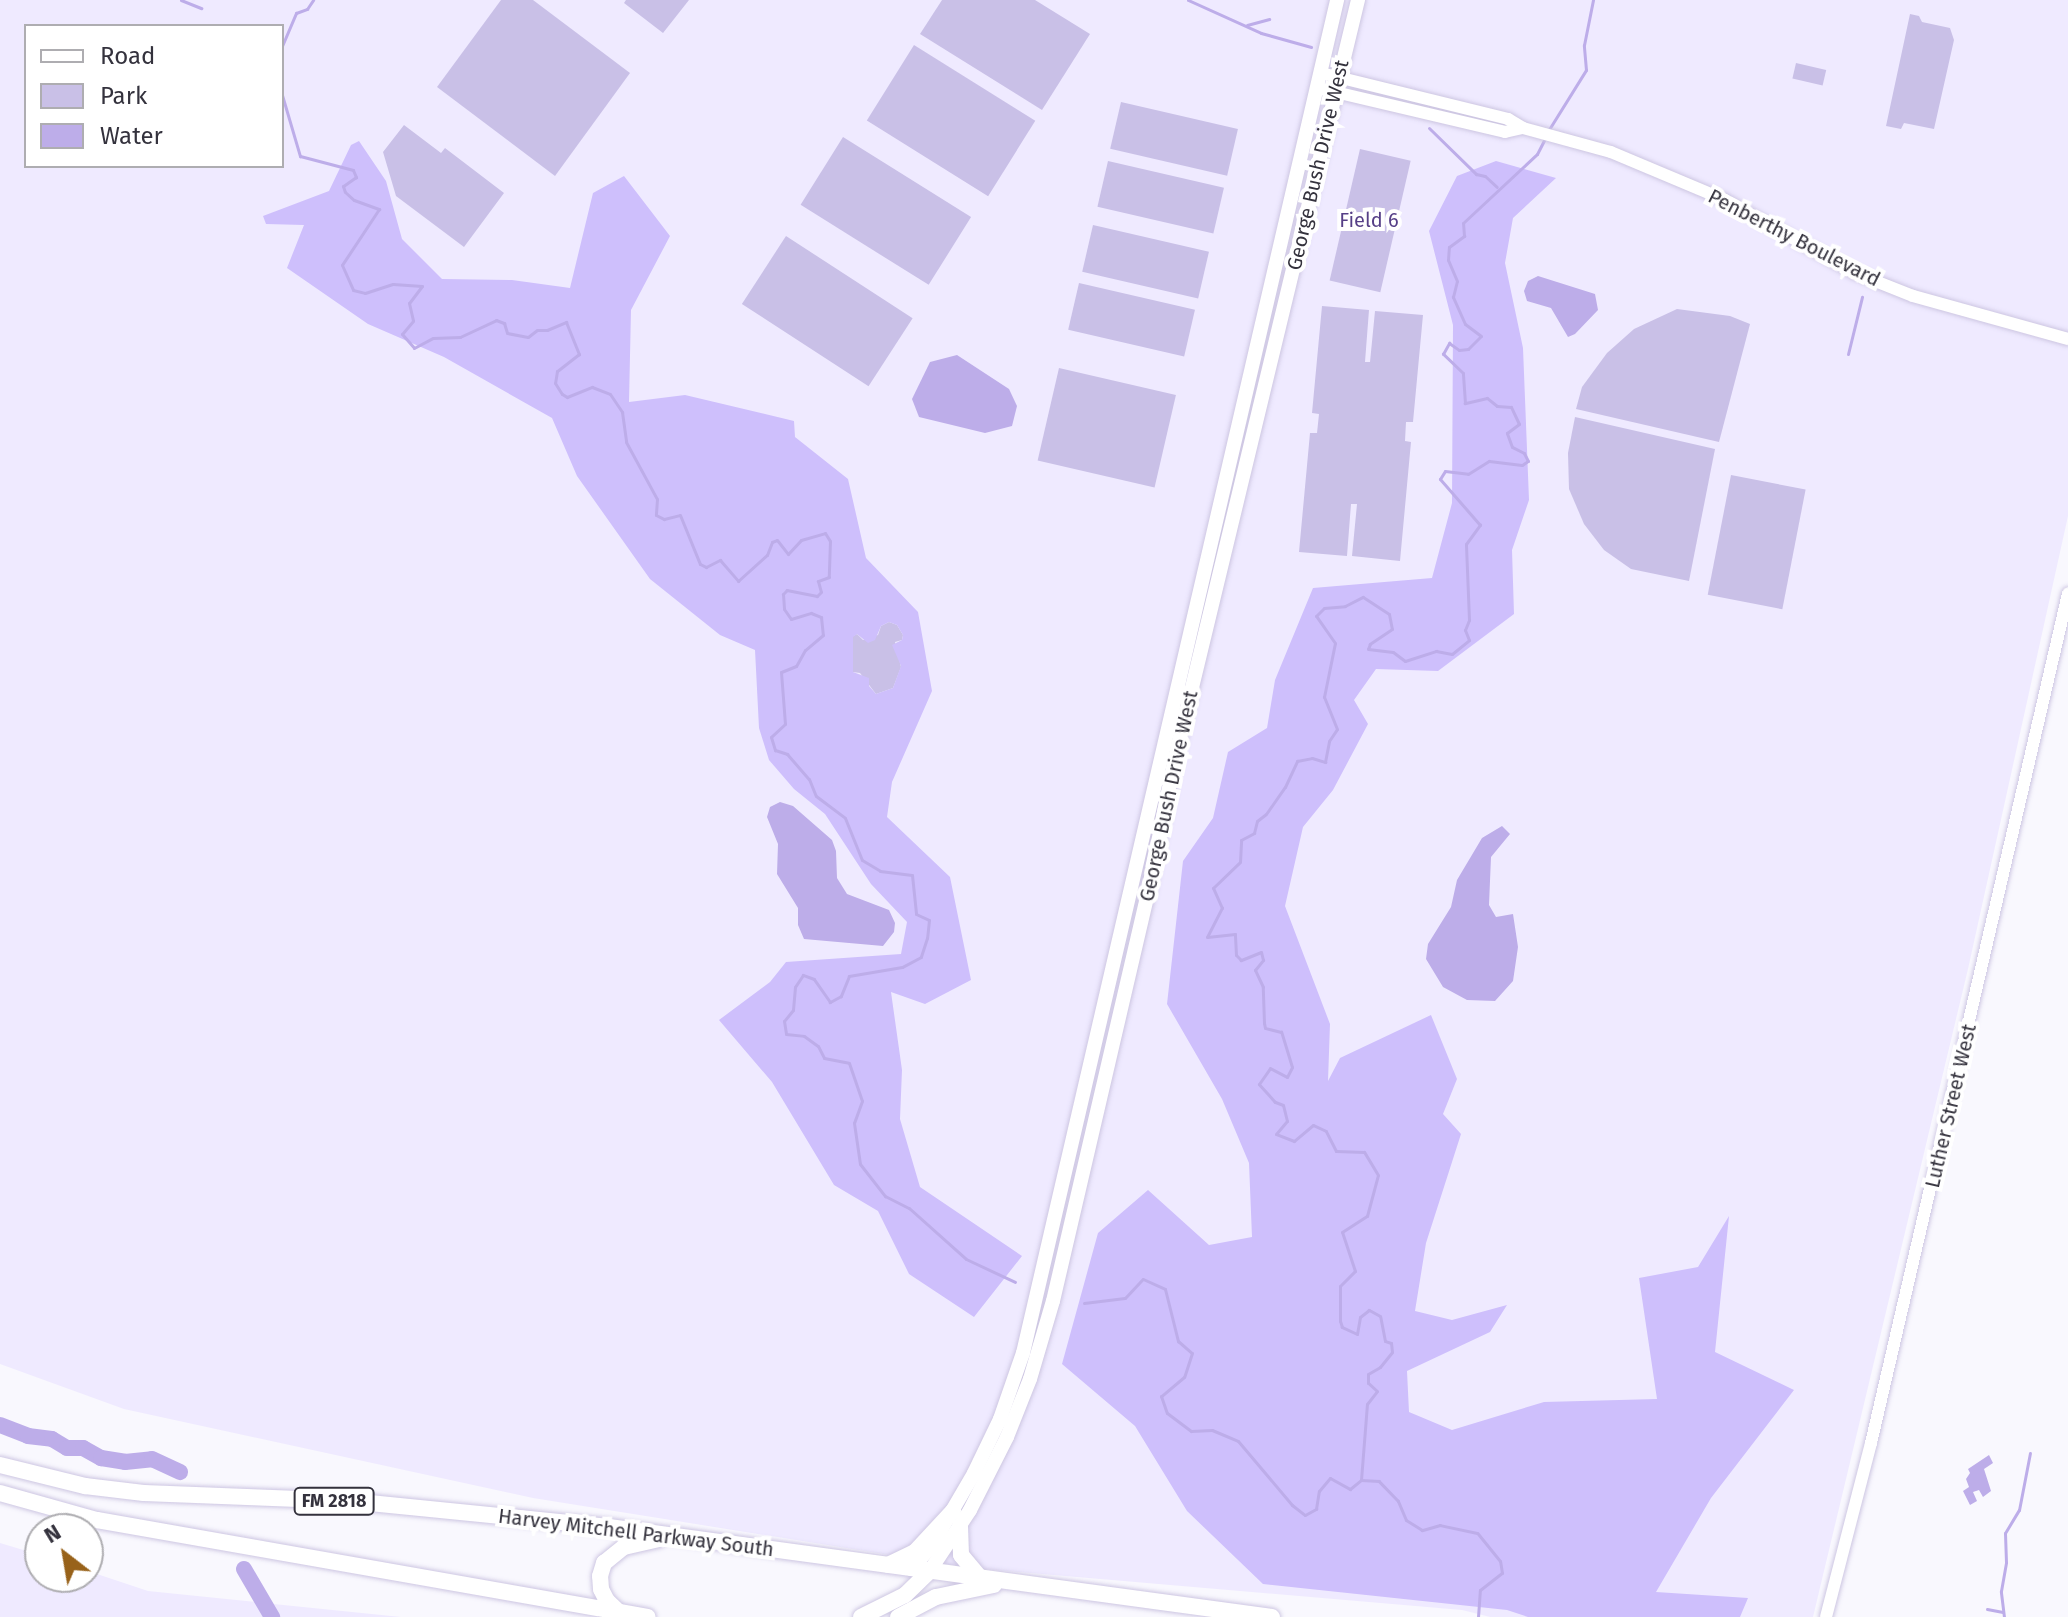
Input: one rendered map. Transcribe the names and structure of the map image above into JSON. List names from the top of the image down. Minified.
{"streets":{"highway":["FM 2818","Harvey Mitchell Parkway South"],"main road":["George Bush Drive West"],"street":["Penberthy Boulevard","Luther Street West"]},"crossings":[["George Bush Drive West","Penberthy Boulevard"],["George Bush Drive West","Harvey Mitchell Parkway South"]],"parks":["Field 6"],"legend":["Road","Park","Water"],"north":"top left"}
